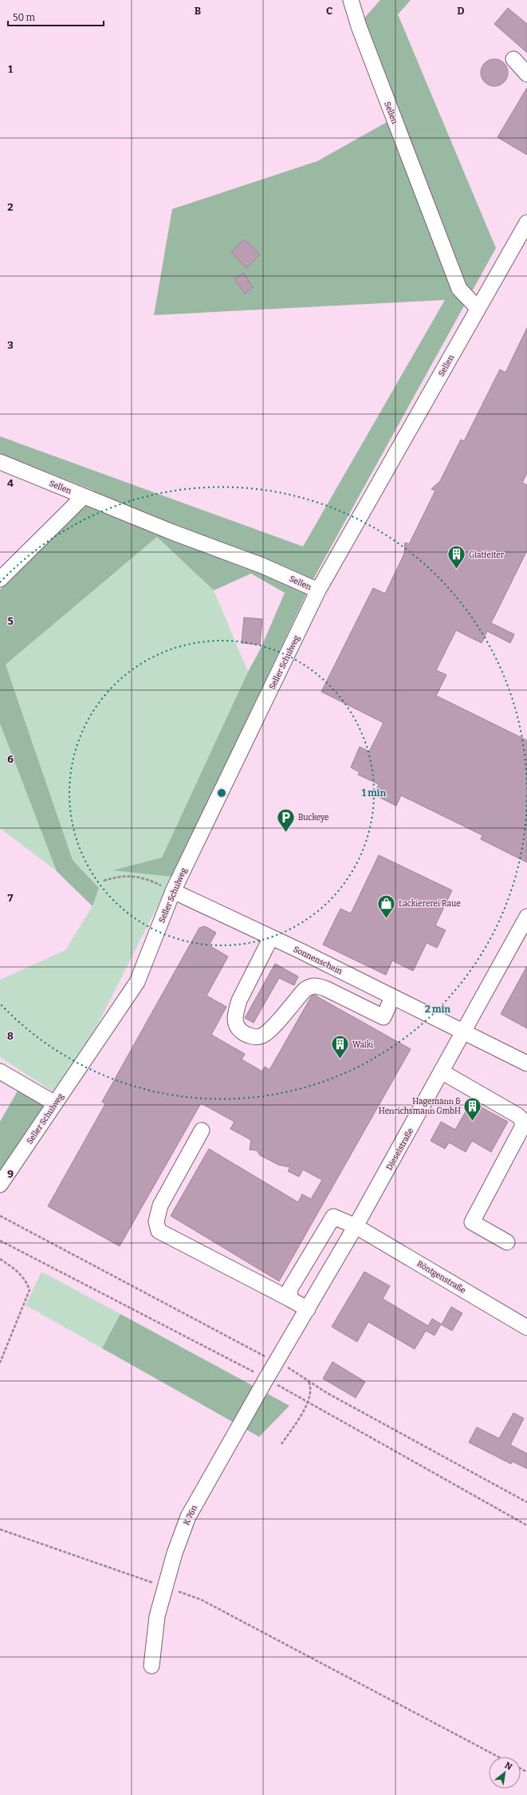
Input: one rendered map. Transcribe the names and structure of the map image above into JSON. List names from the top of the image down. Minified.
{"streets":{"street":["Sellen","Seller Schulweg","Sonnenschein","Dieselstraße","Röntgenstraße","K 76n"]},"crossings":[["Sellen","Seller Schulweg"],["Seller Schulweg","Sonnenschein"],["Sonnenschein","Dieselstraße"],["Dieselstraße","Röntgenstraße"],["Dieselstraße","K 76n"]],"places":{"building":["Glatfelter","Walki","Hagemann & Henrichsmann GmbH"],"parking":["Buckeye"],"shop":["Lackiererei Raue"]},"scale_bar":"50 m","north":"top right","grid":{"columns":["B","C","D"],"rows":["1","2","3","4","5","6","7","8","9"]},"rings":["1 min","2 min"]}
